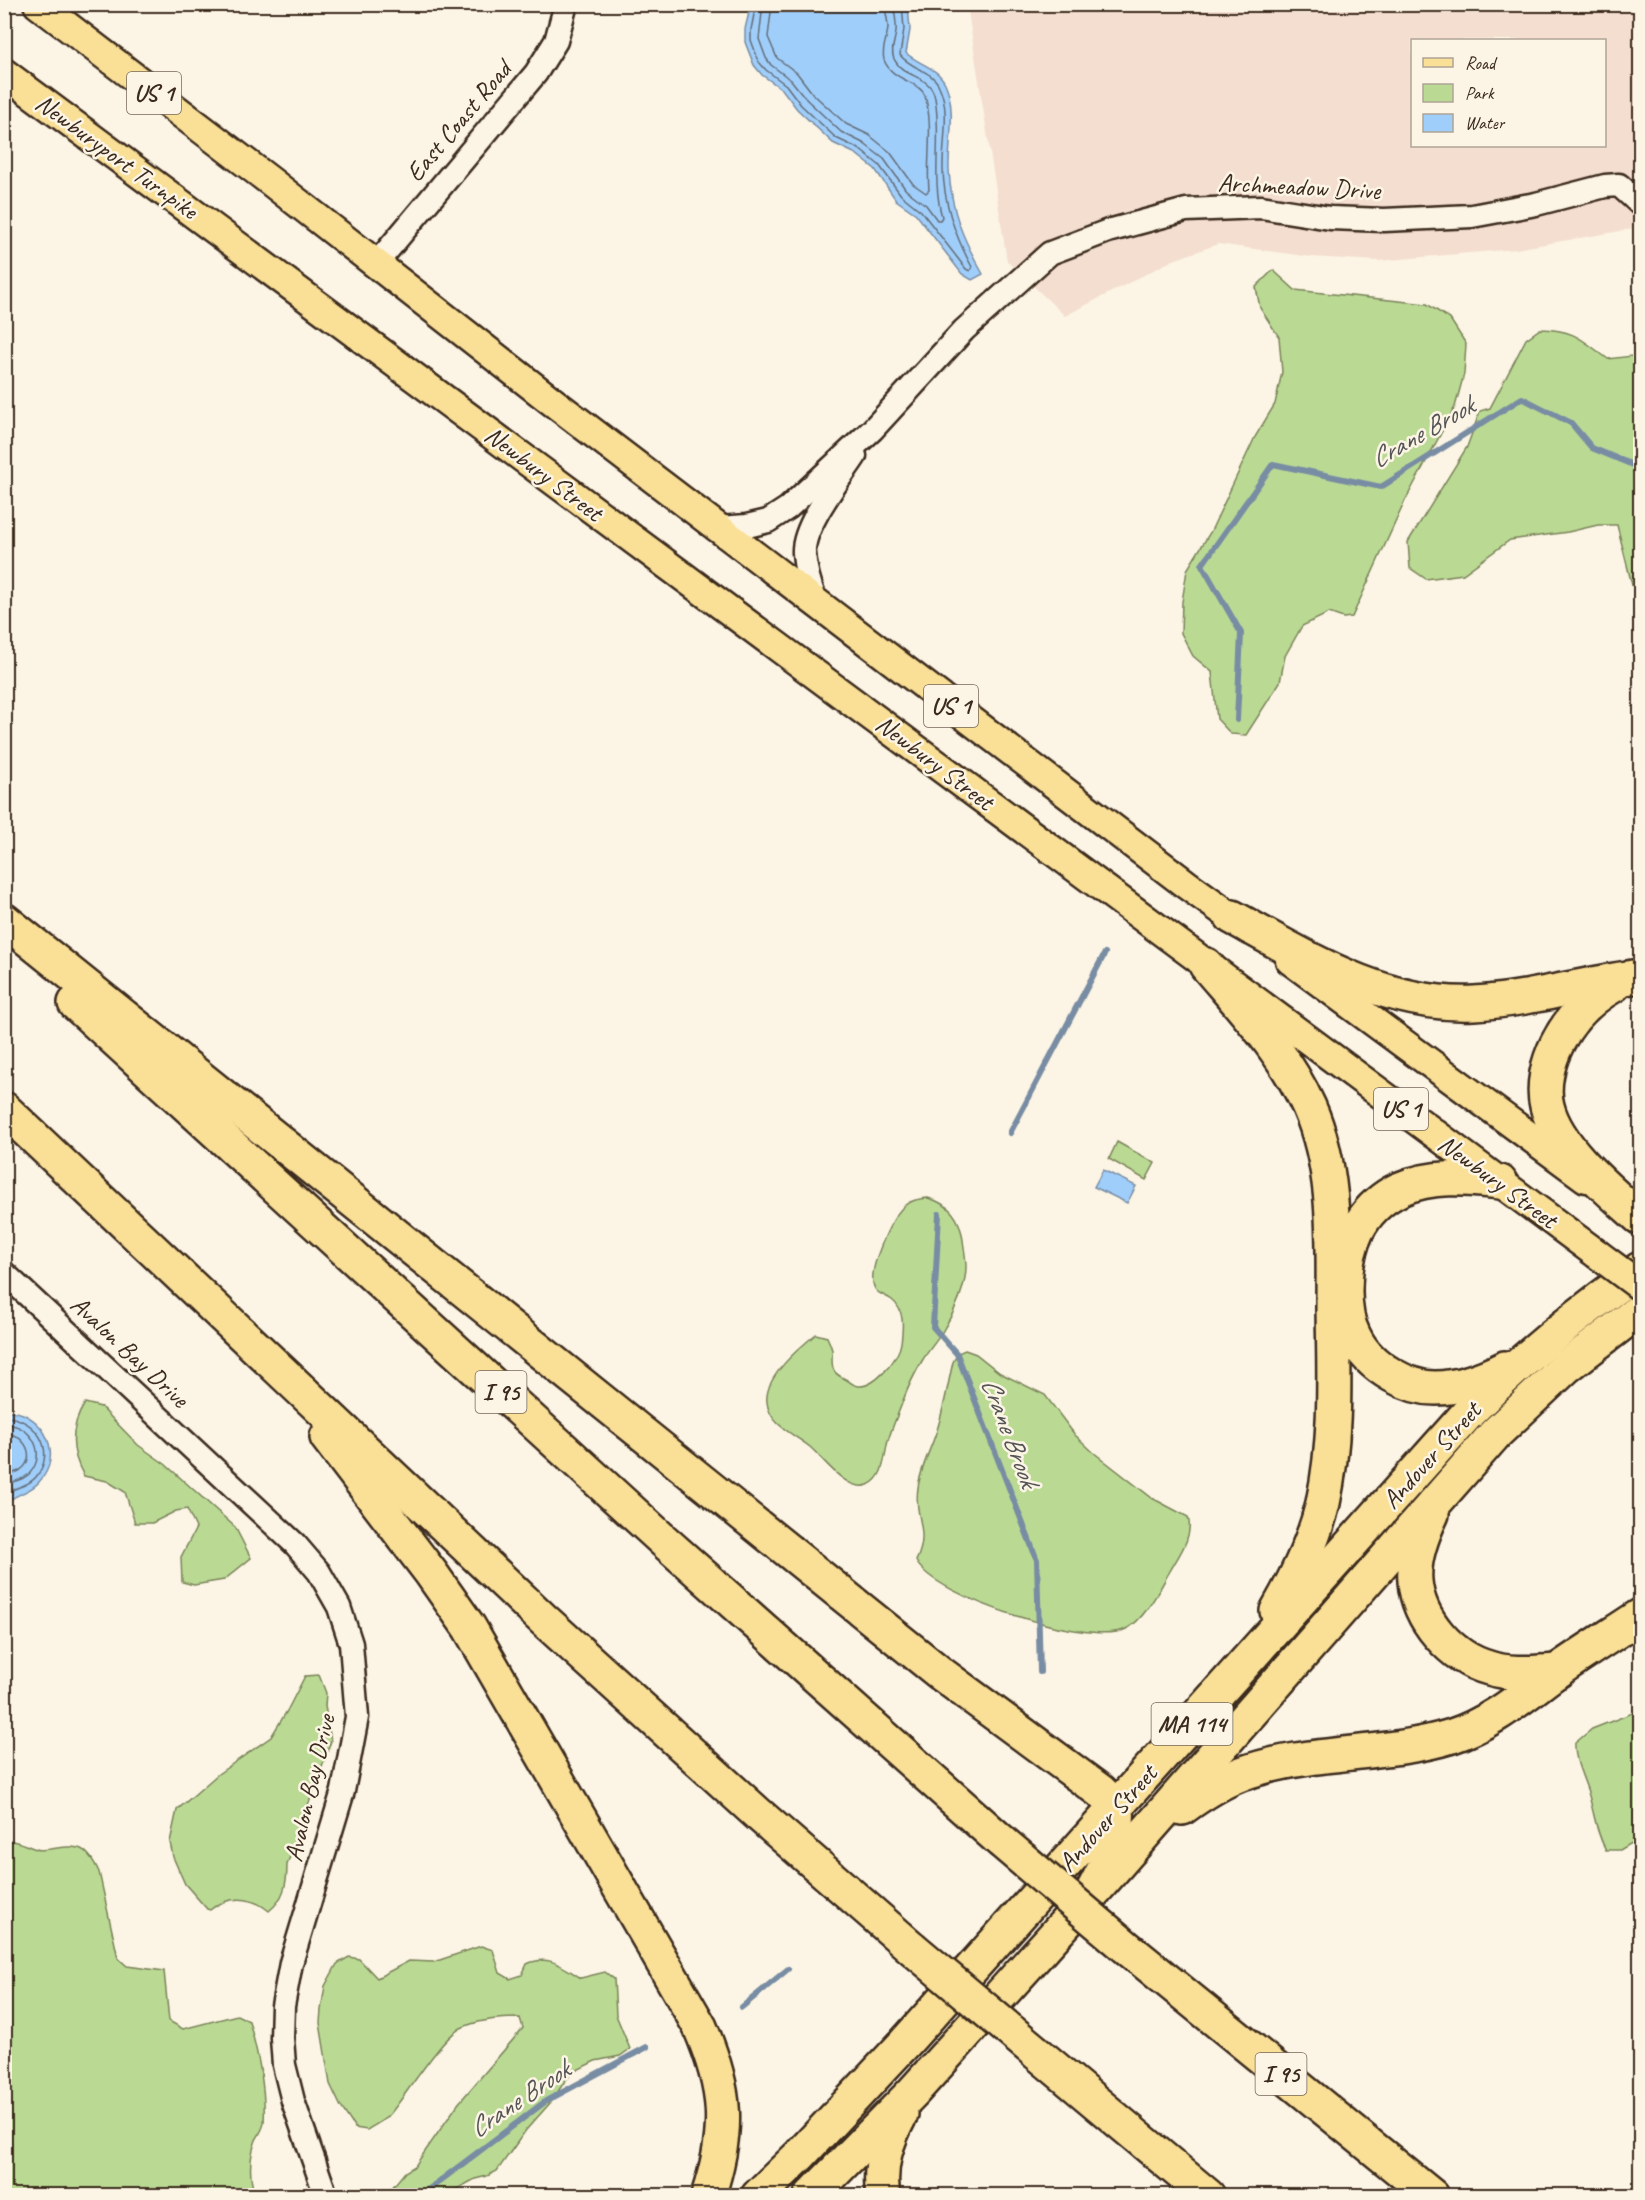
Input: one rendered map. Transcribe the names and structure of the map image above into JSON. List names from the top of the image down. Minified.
{"streets":{"highway":["I 95","Andover Street","MA 114"],"main road":["US 1","Newburyport Turnpike","Newbury Street"],"street":["East Coast Road","Archmeadow Drive","Avalon Bay Drive"]},"crossings":[["East Coast Road","Newbury Street"],["Newburyport Turnpike","Newbury Street"],["Archmeadow Drive","Newbury Street"]],"water":["Crane Brook"],"legend":["Road","Park","Water"]}
